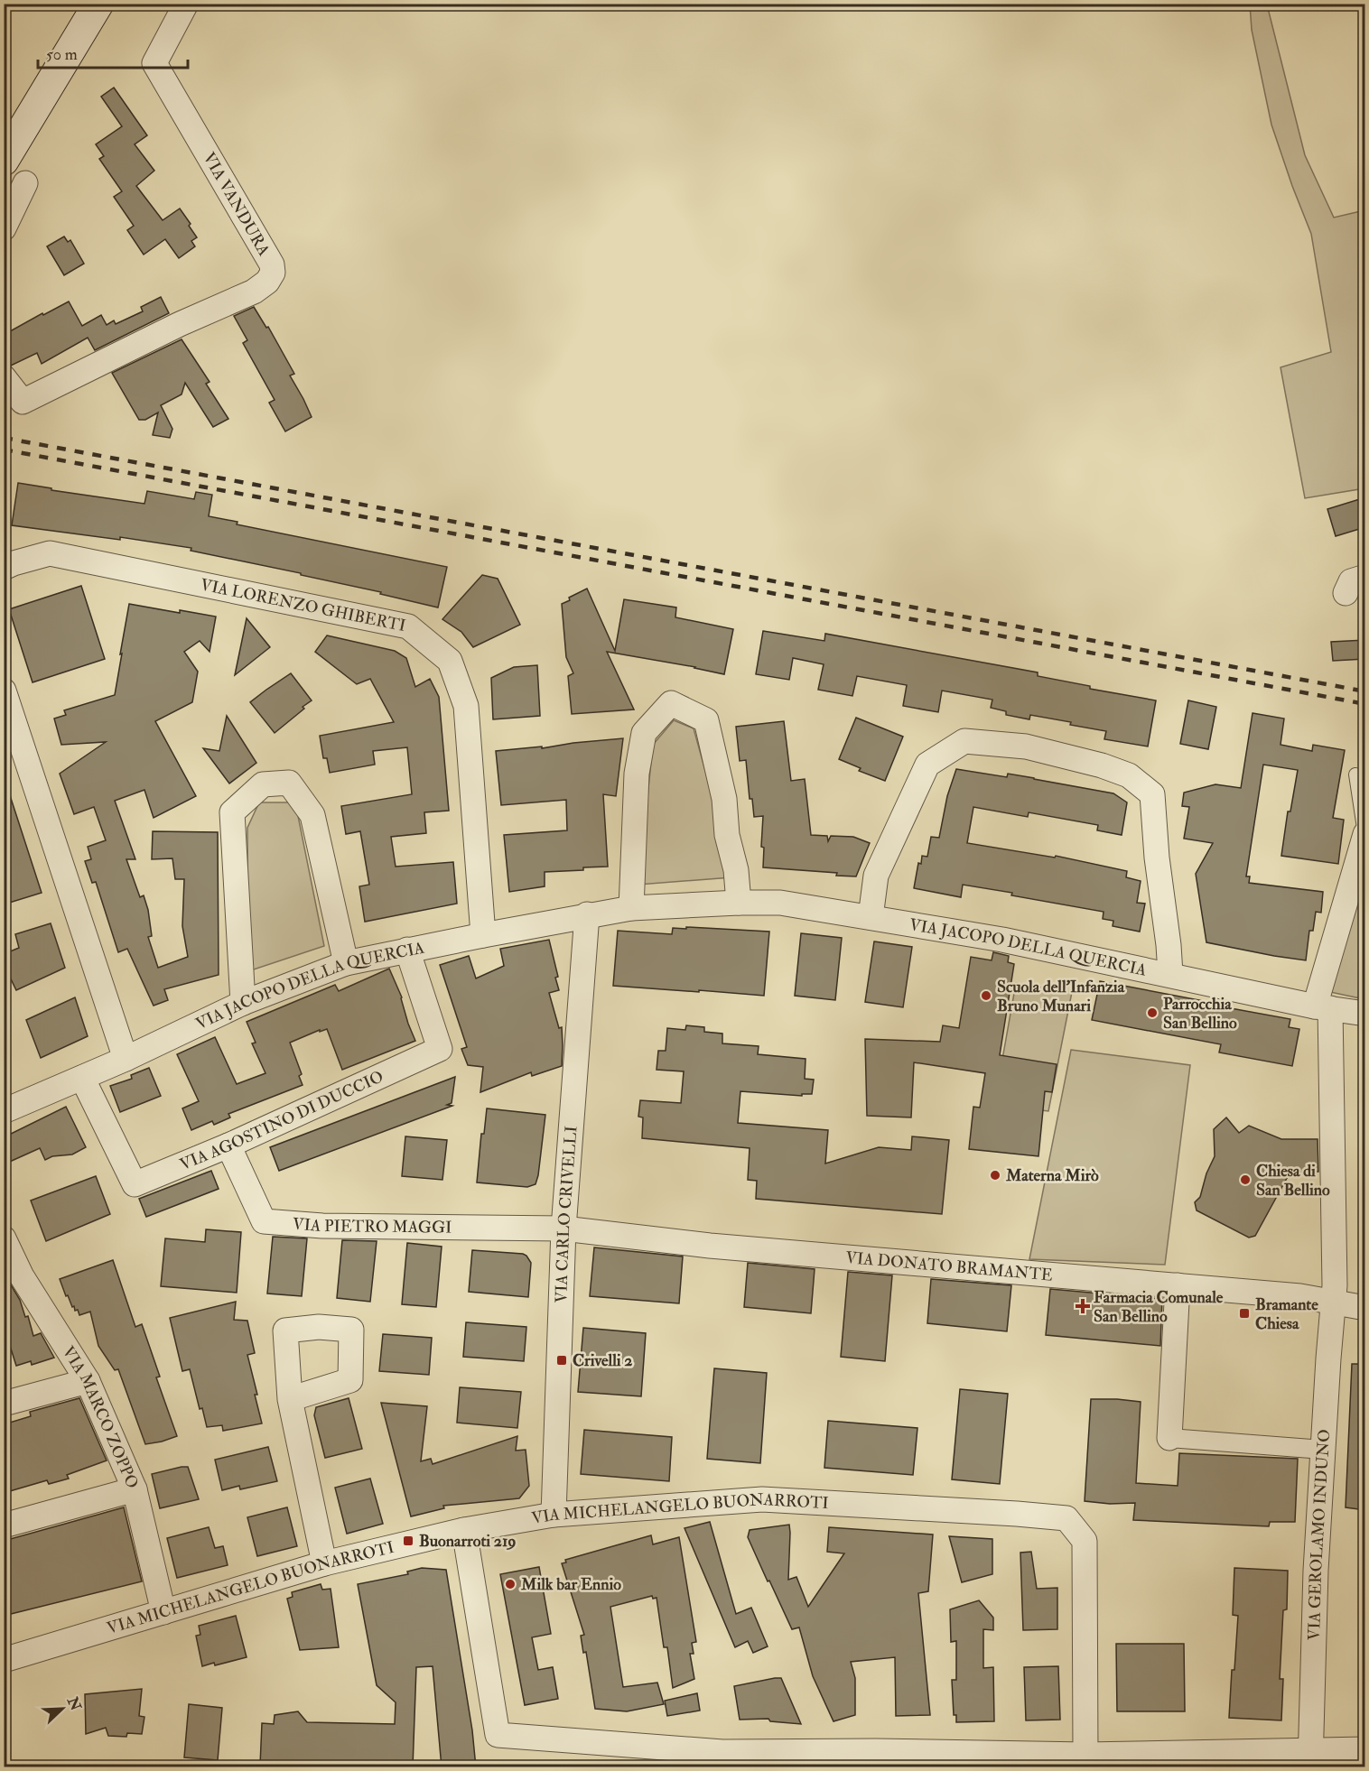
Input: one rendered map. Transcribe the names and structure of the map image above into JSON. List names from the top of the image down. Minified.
{"streets":{"street":["VIA VANDURA","VIA LORENZO GHIBERTI","VIA JACOPO DELLA QUERCIA","VIA AGOSTINO DI DUCCIO","VIA CARLO CRIVELLI","VIA PIETRO MAGGI","VIA DONATO BRAMANTE","VIA MARCO ZOPPO","VIA MICHELANGELO BUONARROTI","VIA GEROLAMO INDUNO"]},"crossings":[["VIA LORENZO GHIBERTI","VIA JACOPO DELLA QUERCIA"],["VIA JACOPO DELLA QUERCIA","VIA AGOSTINO DI DUCCIO"],["VIA JACOPO DELLA QUERCIA","VIA CARLO CRIVELLI"],["VIA JACOPO DELLA QUERCIA","VIA GEROLAMO INDUNO"],["VIA AGOSTINO DI DUCCIO","VIA PIETRO MAGGI"],["VIA CARLO CRIVELLI","VIA PIETRO MAGGI"],["VIA CARLO CRIVELLI","VIA DONATO BRAMANTE"],["VIA CARLO CRIVELLI","VIA MICHELANGELO BUONARROTI"],["VIA PIETRO MAGGI","VIA DONATO BRAMANTE"],["VIA DONATO BRAMANTE","VIA GEROLAMO INDUNO"],["VIA MARCO ZOPPO","VIA MICHELANGELO BUONARROTI"]],"places":{"other":["Scuola dell'Infanzia Bruno Munari","Parrocchia San Bellino","Materna Mirò","Chiesa di San Bellino","Milk bar Ennio"],"health":["Farmacia Comunale San Bellino"],"transit":["Bramante Chiesa","Crivelli 2","Buonarroti 219"]},"scale_bar":"50 m","north":"top right"}
